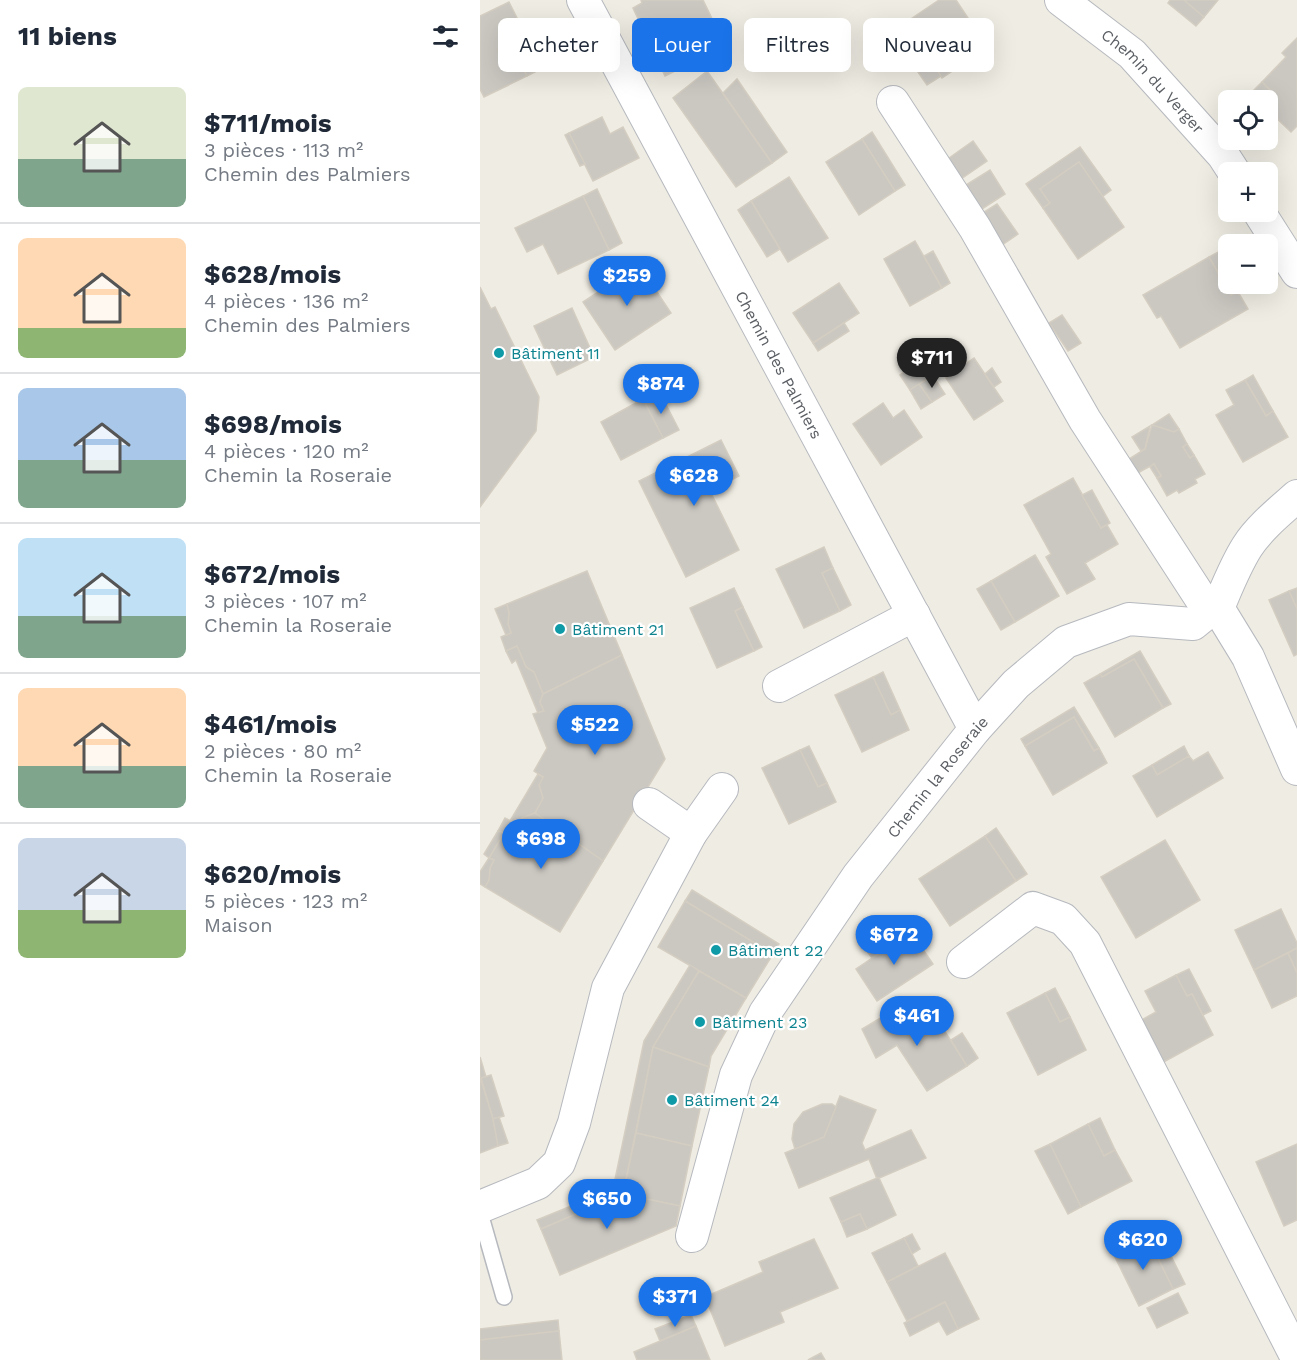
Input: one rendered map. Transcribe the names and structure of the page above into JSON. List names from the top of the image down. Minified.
{"streets":{"street":["Chemin du Verger","Chemin des Palmiers","Chemin la Roseraie"]},"crossings":[["Chemin des Palmiers","Chemin la Roseraie"]],"places":["Bâtiment 11","Bâtiment 21","Bâtiment 22","Bâtiment 23","Bâtiment 24"],"page":{"heading":"11 biens","chip":["Acheter","Louer","Filtres","Nouveau"],"list":[{"name":"$711/mois","note":"3 pièces · 113 m² · Chemin des Palmiers"},{"name":"$628/mois","note":"4 pièces · 136 m² · Chemin des Palmiers"},{"name":"$698/mois","note":"4 pièces · 120 m² · Chemin la Roseraie"},{"name":"$672/mois","note":"3 pièces · 107 m² · Chemin la Roseraie"},{"name":"$461/mois","note":"2 pièces · 80 m² · Chemin la Roseraie"},{"name":"$620/mois","note":"5 pièces · 123 m² · Maison"}],"map_buttons":["+","−"],"price":["$259","$711","$874","$628","$522","$698","$672","$461","$650","$620","$371"]}}
